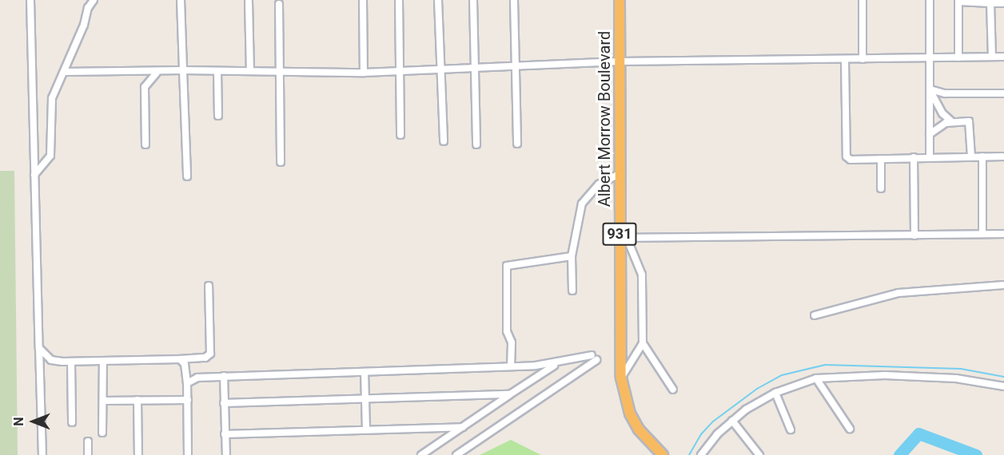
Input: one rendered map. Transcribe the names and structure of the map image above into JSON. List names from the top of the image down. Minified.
{"streets":{"highway":["Albert Morrow Boulevard","931"]},"north":"left"}
